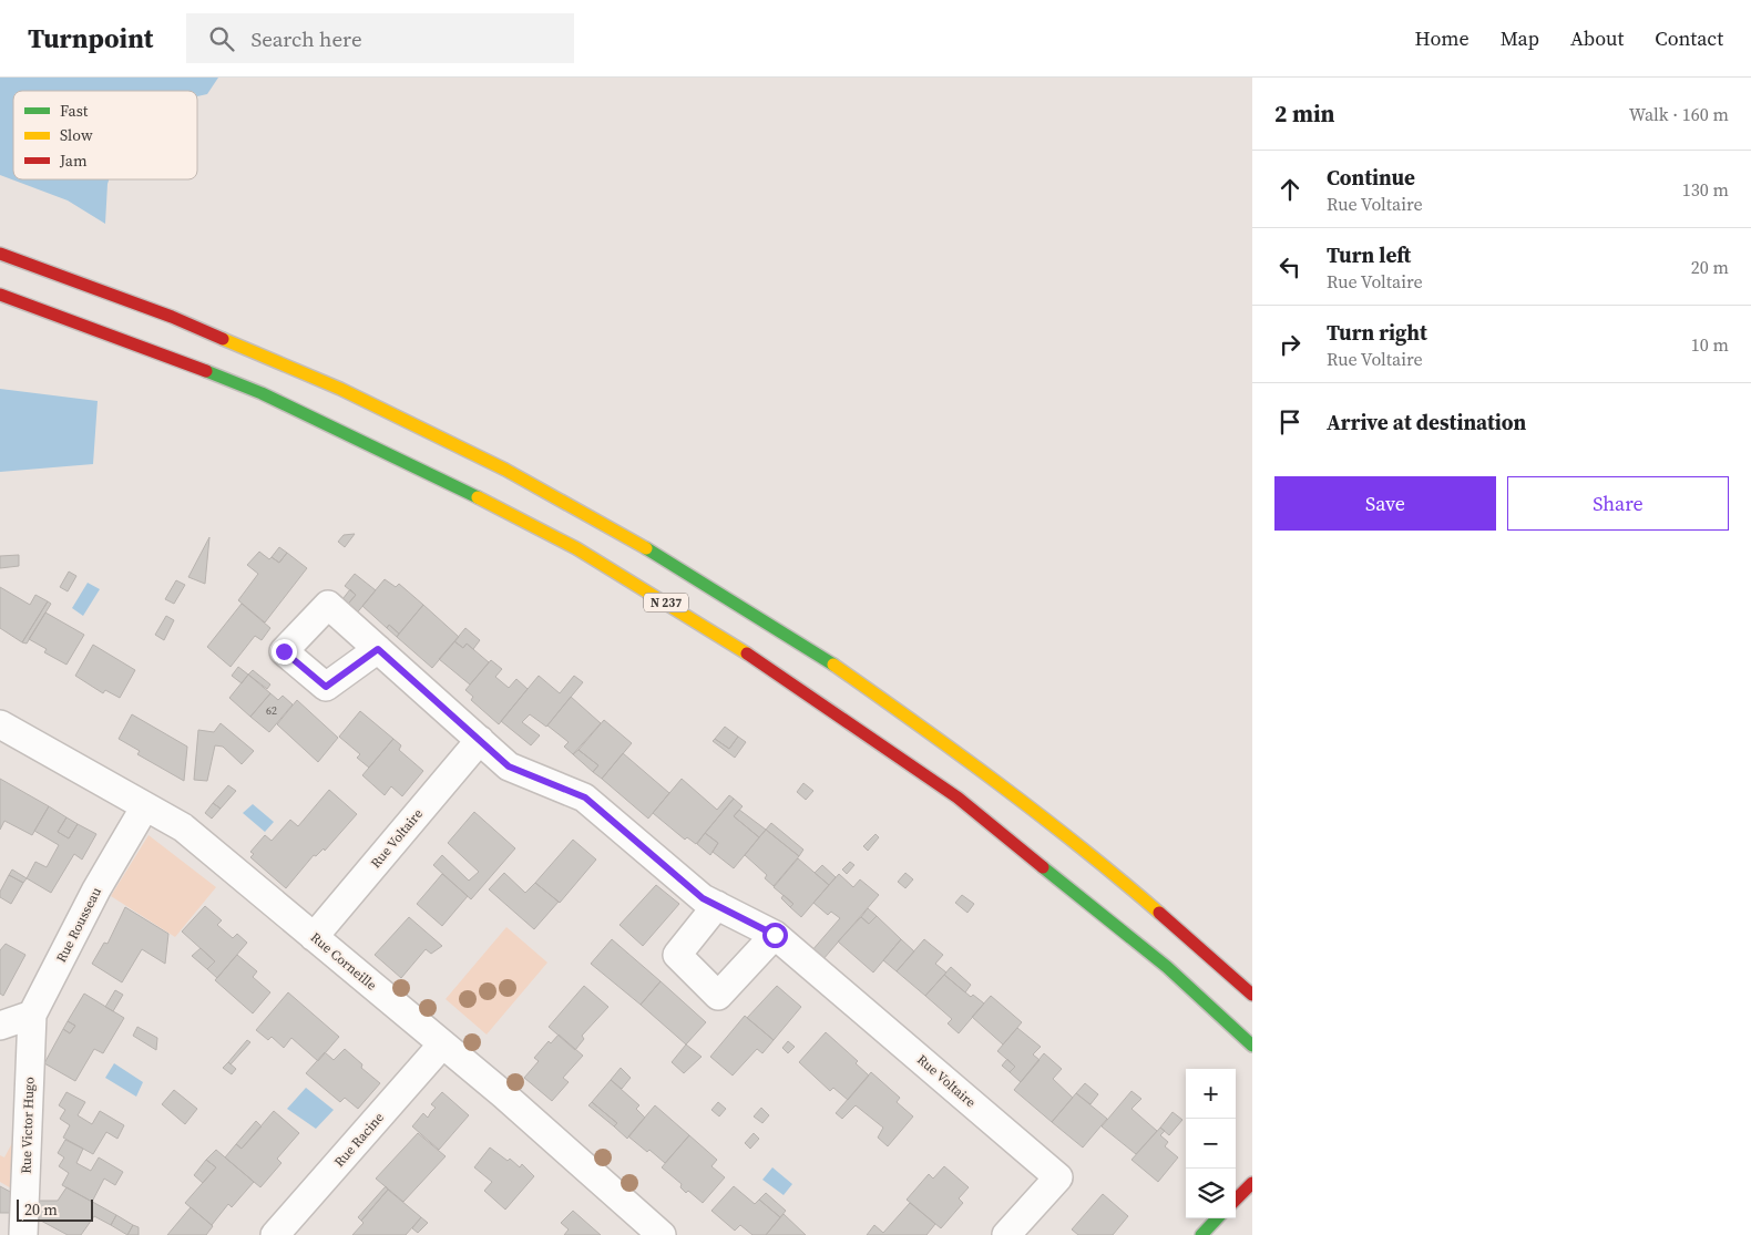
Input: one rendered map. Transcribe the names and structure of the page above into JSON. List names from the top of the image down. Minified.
{"streets":{"main road":["N 237"],"street":["Rue Voltaire","Rue Rousseau","Rue Corneille","Rue Victor Hugo","Rue Racine"]},"crossings":[["Rue Voltaire","Rue Corneille"],["Rue Rousseau","Rue Corneille"],["Rue Rousseau","Rue Victor Hugo"],["Rue Corneille","Rue Racine"]],"house_numbers":["62"],"legend":["Fast","Slow","Jam"],"scale_bar":"20 m","page":{"header":"Turnpoint","search":"Search here","nav":["Home","Map","About","Contact"],"heading":["2 min","Walk · 160 m"],"list":[["Continue","Rue Voltaire","130 m"],["Turn left","Rue Voltaire","20 m"],["Turn right","Rue Voltaire","10 m"],"Arrive at destination"],"buttons":["Save","Share"],"map_buttons":["+","−"],"scale":"20 m"}}
